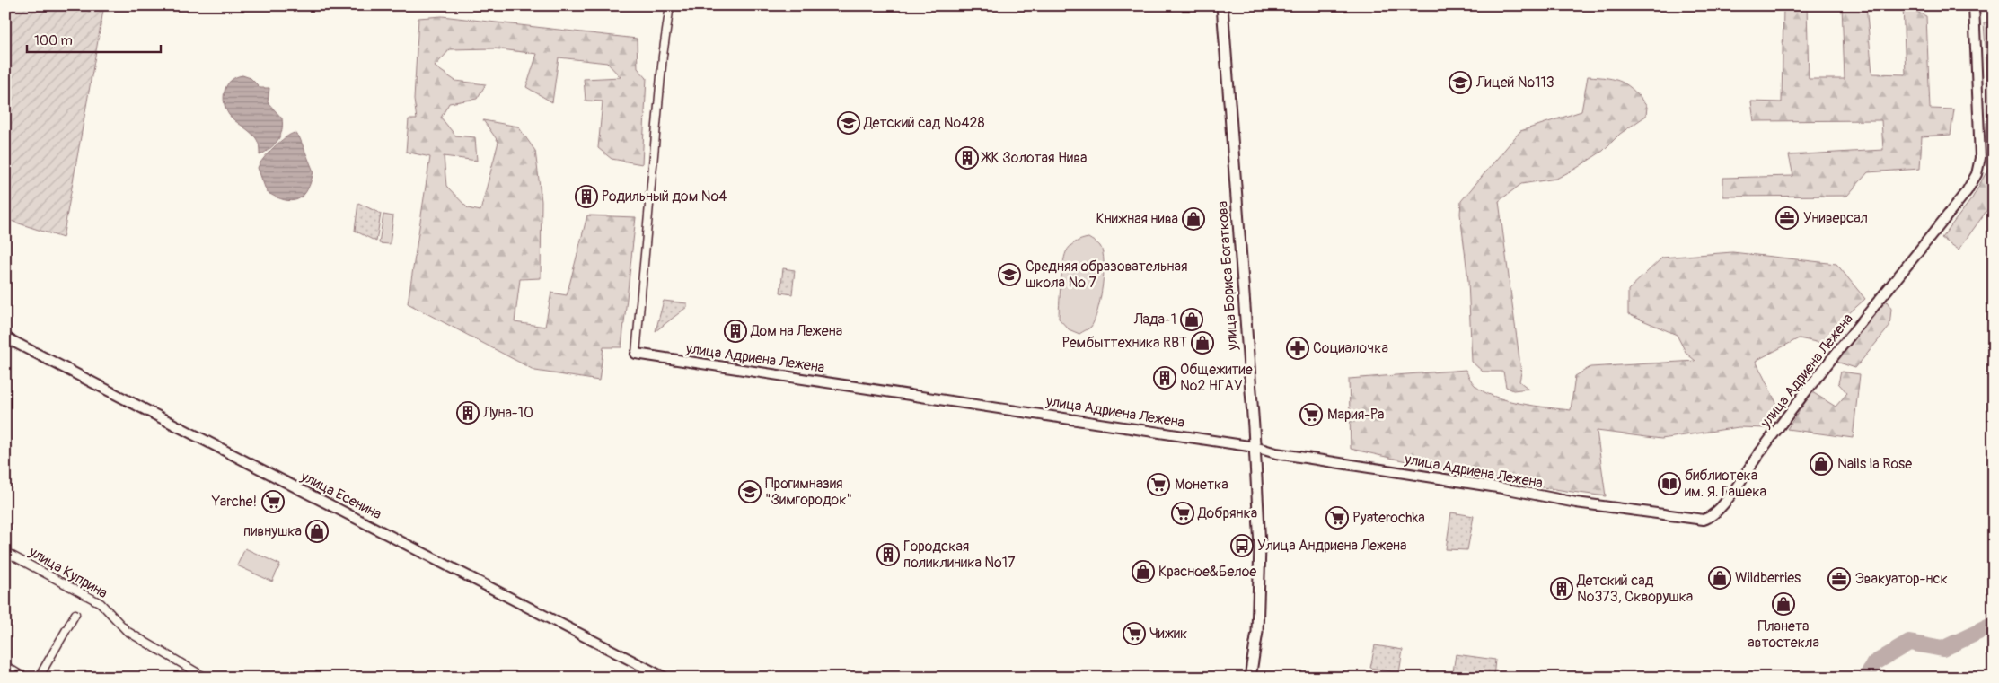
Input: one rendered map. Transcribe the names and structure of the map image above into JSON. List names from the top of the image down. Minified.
{"streets":{"main road":["улица Бориса Богаткова"],"street":["улица Адриена Лежена","улица Есенина","улица Куприна"]},"crossings":[["улица Бориса Богаткова","улица Адриена Лежена"]],"places":{"school or university":["Лицей №113","Детский сад №428","Средняя образовательная школа № 7","Прогимназия \"Зимгородок\""],"building":["ЖК Золотая Нива","Родильный дом №4","Дом на Лежена","Общежитие №2 НГАУ","Луна-10","Городская поликлиника №17","Детский сад №373, Скворушка"],"office":["Универсал","Эвакуатор-нск"],"shop":["Книжная нива","Лада-1","Рембыттехника RBT","Nails la Rose","пивнушка","Красное&Белое","Wildberries","Планета автостекла"],"pharmacy":["Социалочка"],"supermarket":["Мария-Ра","Монетка","Yarche!","Добрянка","Pyaterochka","Чижик"],"library":["библиотека им. Я. Гашека"],"bus stop":["Улица Андриена Лежена"]},"scale_bar":"100 m"}
